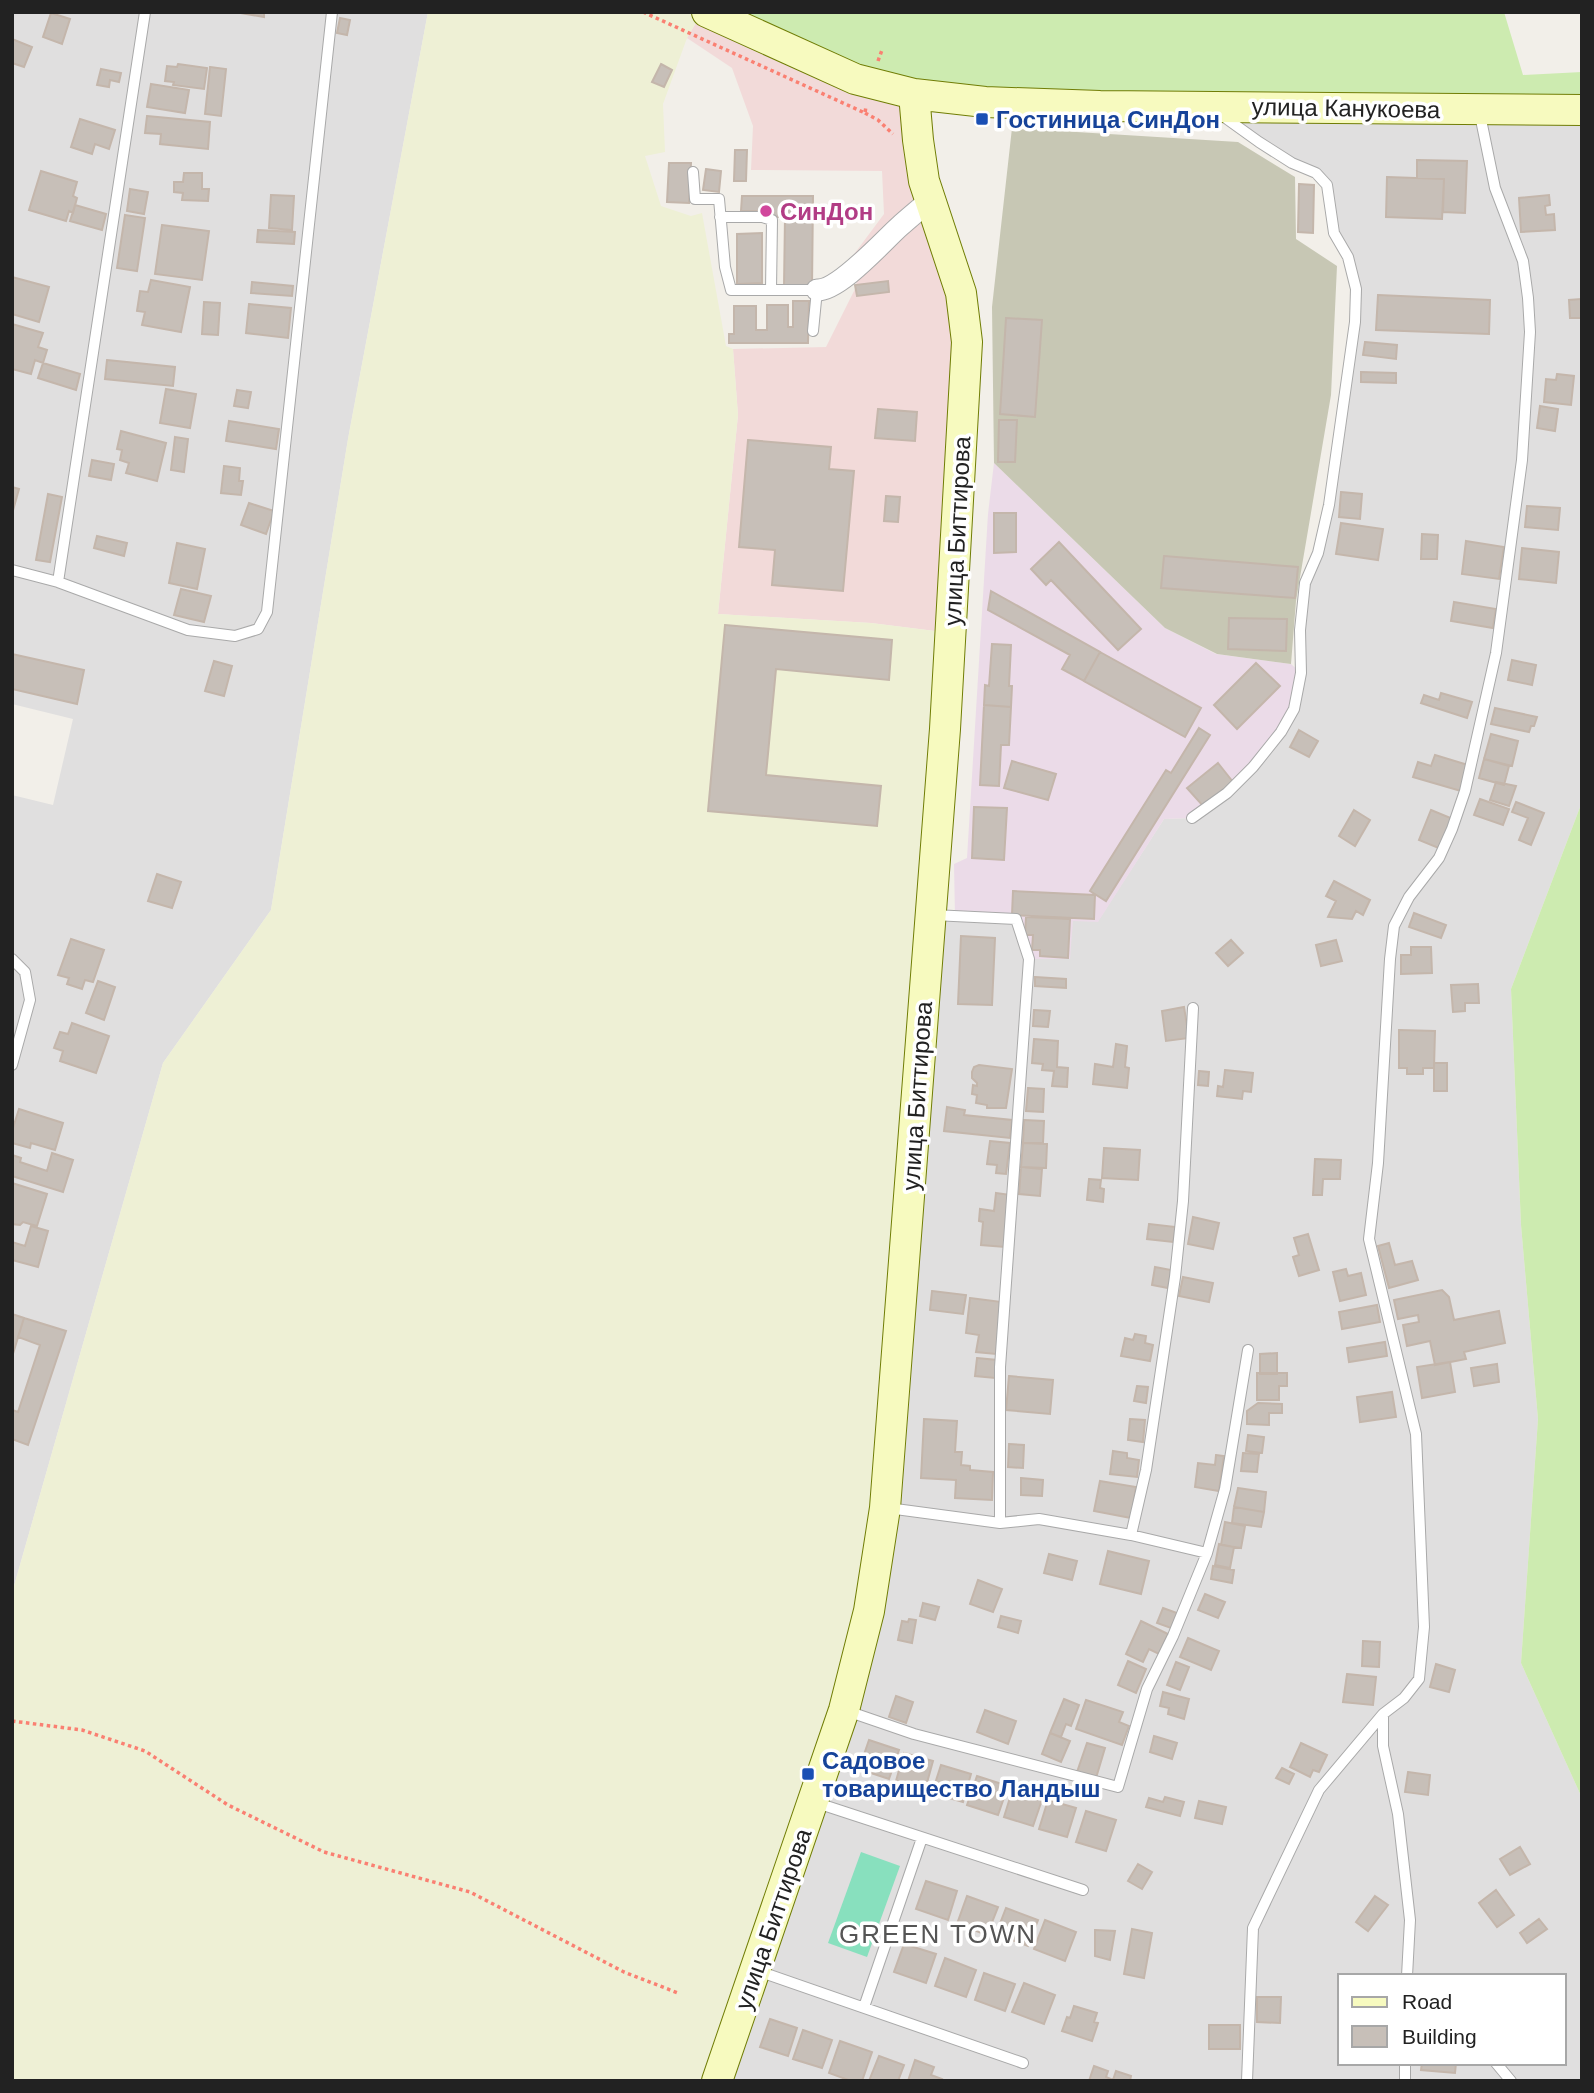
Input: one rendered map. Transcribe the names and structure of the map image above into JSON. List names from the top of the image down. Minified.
{"streets":{"street":["улица Канукоева","улица Биттирова"]},"crossings":[["улица Канукоева","улица Биттирова"]],"districts":["GREEN TOWN"],"places":{"transit":["Гостиница СинДон","Садовое товарищество Ландыш"],"other":["СинДон"]},"legend":["Road","Building"]}
